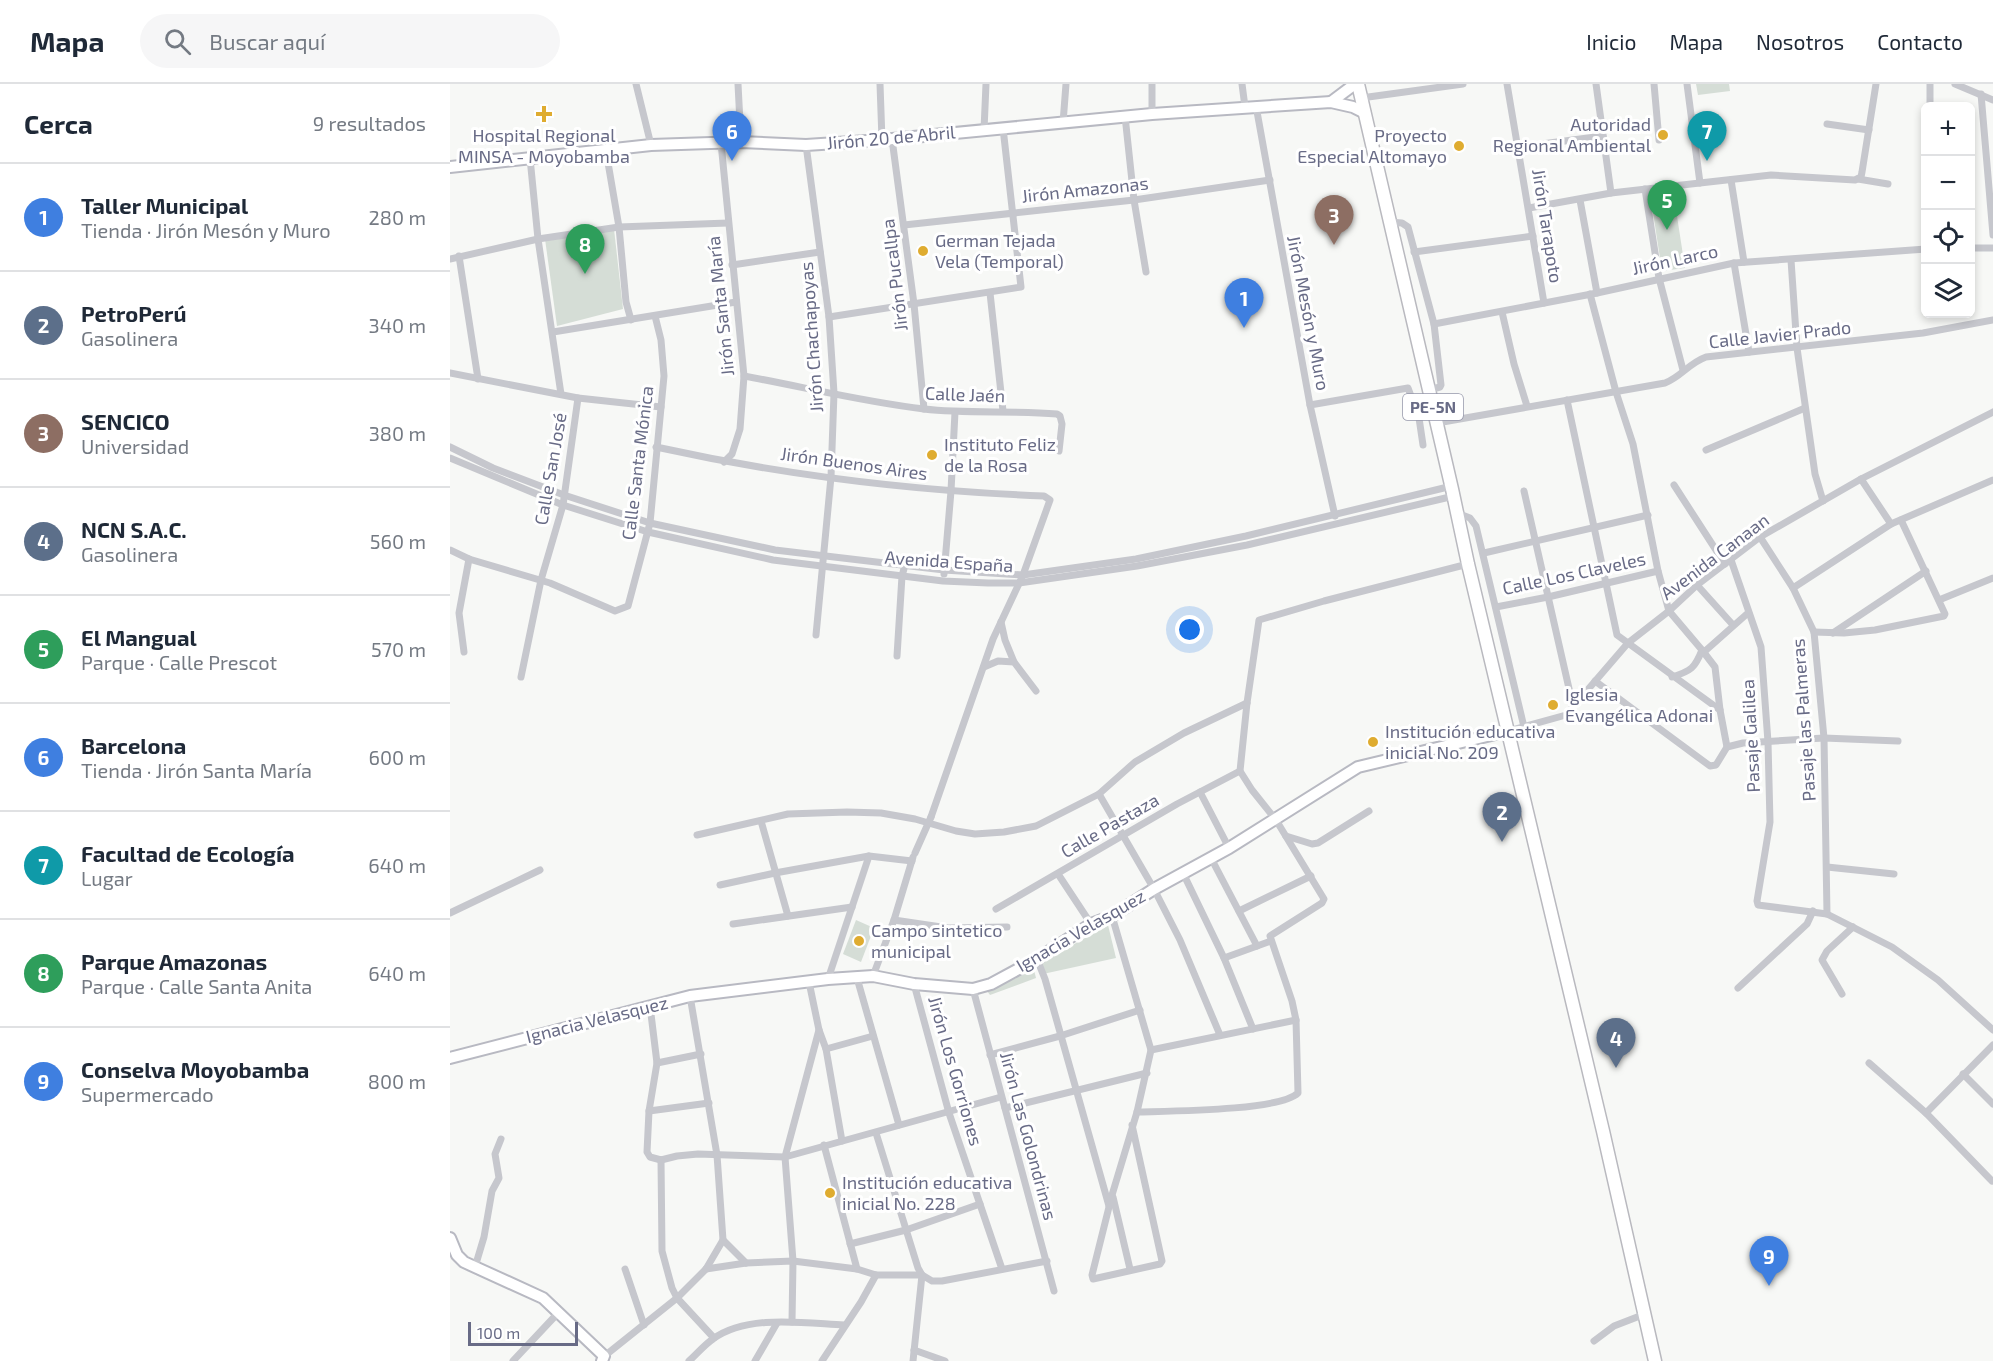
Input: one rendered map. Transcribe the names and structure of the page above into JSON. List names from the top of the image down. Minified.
{"streets":{"highway":["PE-5N"],"main road":["Jirón 20 de Abril","Ignacia Velasquez"],"street":["Jirón Amazonas","Jirón Tarapoto","Jirón Larco","Jirón Pucallpa","Jirón Santa María","Jirón Mesón y Muro","Calle Javier Prado","Jirón Chachapoyas","Calle Jaén","Calle Santa Mónica","Jirón Buenos Aires","Calle San José","Avenida Canaan","Avenida España","Calle Los Claveles","Pasaje las Palmeras","Pasaje Galilea","Calle Pastaza","Jirón Los Gorriones","Jirón Las Golondrinas"]},"crossings":[["Jirón 20 de Abril","Jirón Pucallpa"],["Jirón 20 de Abril","Jirón Santa María"],["Jirón 20 de Abril","Jirón Mesón y Muro"],["Jirón 20 de Abril","Jirón Chachapoyas"],["Jirón Amazonas","Jirón Pucallpa"],["Jirón Amazonas","Jirón Mesón y Muro"],["Jirón Tarapoto","Jirón Larco"],["Jirón Pucallpa","Calle Jaén"],["Jirón Santa María","Calle Jaén"],["Jirón Santa María","Jirón Buenos Aires"],["Jirón Mesón y Muro","Avenida España"],["Calle Javier Prado","PE-5N"],["Jirón Chachapoyas","Calle Jaén"],["Jirón Chachapoyas","Jirón Buenos Aires"],["Jirón Chachapoyas","Avenida España"],["PE-5N","Avenida Canaan"],["PE-5N","Avenida España"],["PE-5N","Ignacia Velasquez"],["Calle Santa Mónica","Jirón Buenos Aires"],["Calle Santa Mónica","Calle San José"],["Calle Santa Mónica","Avenida España"],["Jirón Buenos Aires","Avenida España"],["Calle San José","Avenida España"],["Avenida Canaan","Pasaje las Palmeras"],["Avenida Canaan","Pasaje Galilea"],["Avenida Canaan","Ignacia Velasquez"],["Ignacia Velasquez","Jirón Los Gorriones"],["Ignacia Velasquez","Jirón Las Golondrinas"]],"places":{"health":["Hospital Regional MINSA - Moyobamba"],"other":["Autoridad Regional Ambiental","Proyecto Especial Altomayo","German Tejada Vela (Temporal)","Instituto Feliz de la Rosa","Iglesia Evangélica Adonai","Institución educativa inicial No. 209","Campo sintetico municipal","Institución educativa inicial No. 228"]},"scale_bar":"100 m","page":{"header":"Mapa","search":"Buscar aquí","nav":["Inicio","Mapa","Nosotros","Contacto"],"heading":["Cerca","9 resultados"],"map_buttons":["+","−"],"pins":["6","7","5","3","8","1","2","4","9"],"list":[{"mark":"1","name":"Taller Municipal","note":"Tienda · Jirón Mesón y Muro","value":"280 m"},{"mark":"2","name":"PetroPerú","note":"Gasolinera","value":"340 m"},{"mark":"3","name":"SENCICO","note":"Universidad","value":"380 m"},{"mark":"4","name":"NCN S.A.C.","note":"Gasolinera","value":"560 m"},{"mark":"5","name":"El Mangual","note":"Parque · Calle Prescot","value":"570 m"},{"mark":"6","name":"Barcelona","note":"Tienda · Jirón Santa María","value":"600 m"},{"mark":"7","name":"Facultad de Ecología","note":"Lugar","value":"640 m"},{"mark":"8","name":"Parque Amazonas","note":"Parque · Calle Santa Anita","value":"640 m"},{"mark":"9","name":"Conselva Moyobamba","note":"Supermercado","value":"800 m"}],"scale":"100 m"}}
